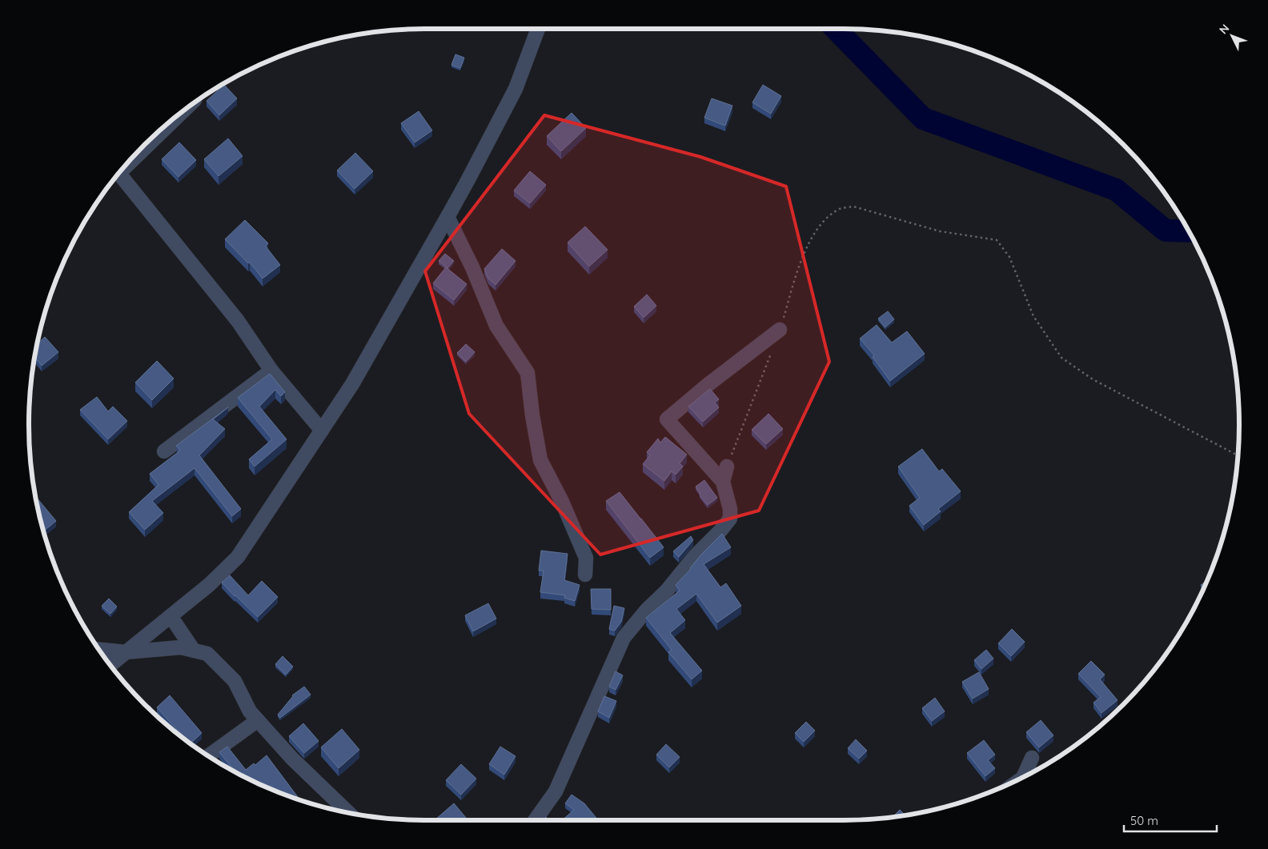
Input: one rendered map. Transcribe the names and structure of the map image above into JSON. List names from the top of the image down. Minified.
{"scale_bar":"50 m","north":"top left"}
